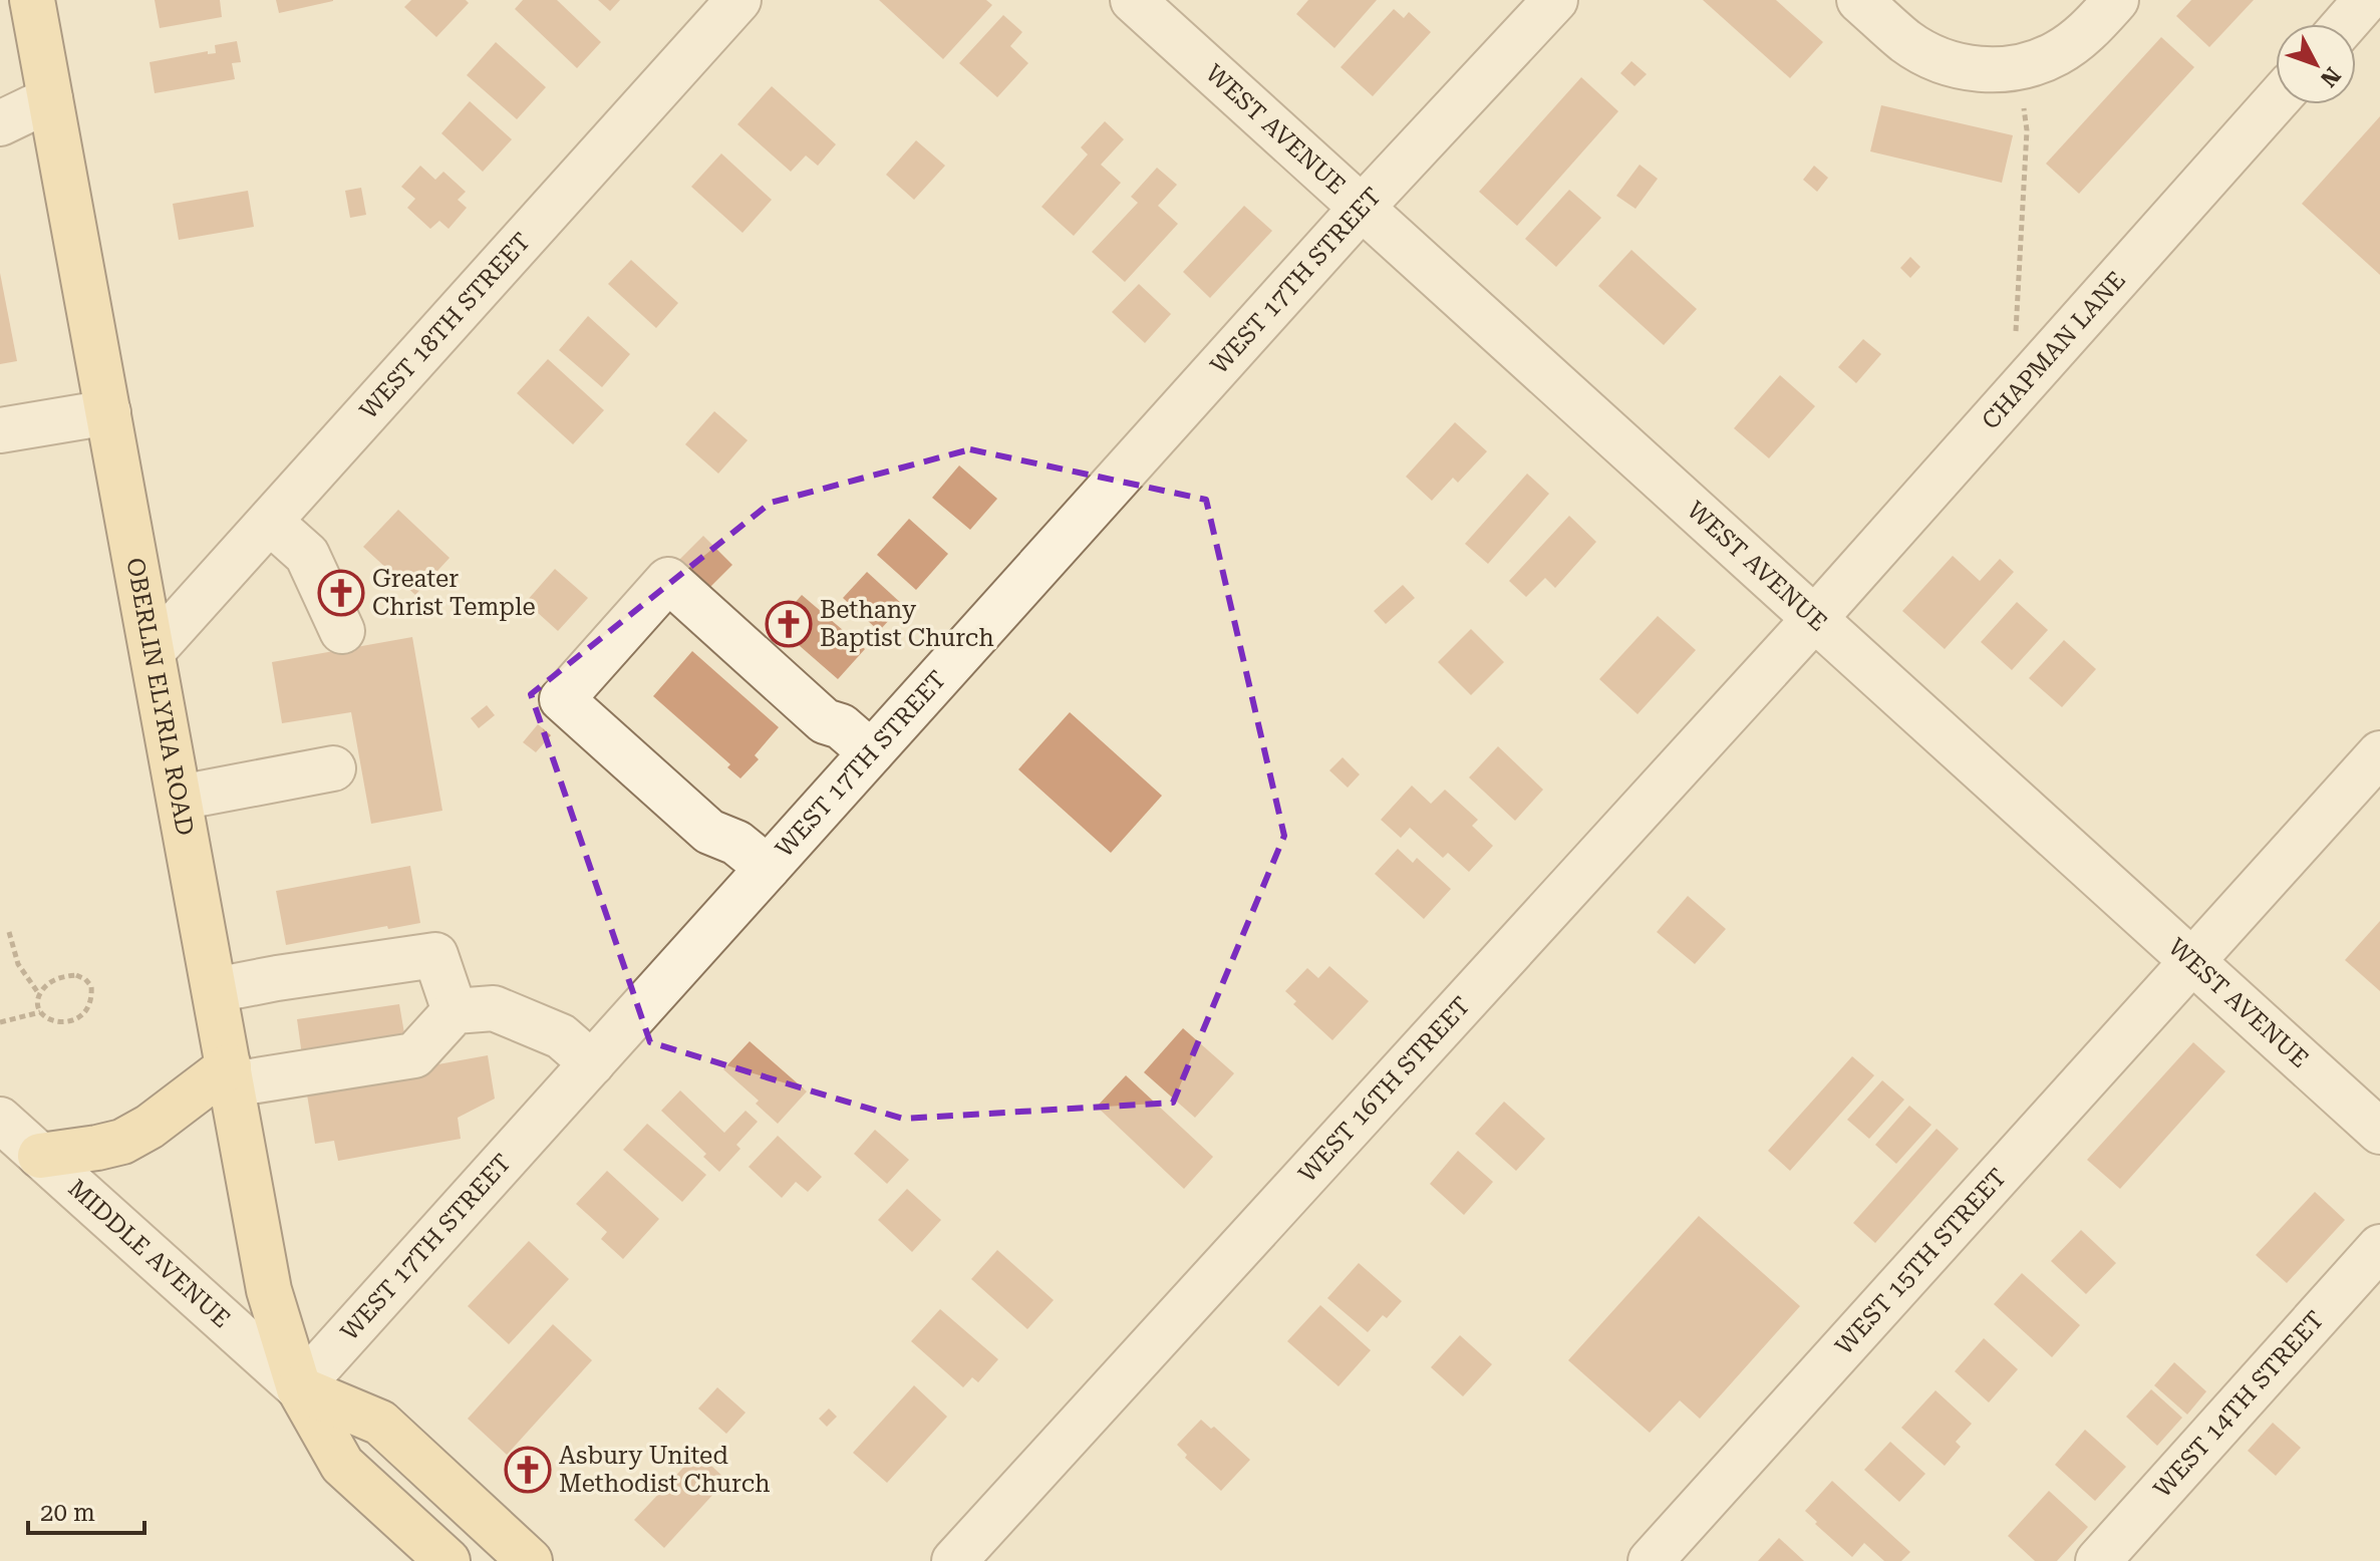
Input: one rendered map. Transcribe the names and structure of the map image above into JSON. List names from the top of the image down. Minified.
{"streets":{"main road":["OBERLIN ELYRIA ROAD","MIDDLE AVENUE"],"street":["WEST AVENUE","WEST 17TH STREET","WEST 18TH STREET","CHAPMAN LANE","WEST 16TH STREET","WEST 15TH STREET","WEST 14TH STREET"]},"crossings":[["WEST AVENUE","WEST 17TH STREET"],["WEST AVENUE","CHAPMAN LANE"],["WEST AVENUE","WEST 16TH STREET"],["WEST AVENUE","WEST 15TH STREET"],["WEST 17TH STREET","OBERLIN ELYRIA ROAD"],["WEST 17TH STREET","MIDDLE AVENUE"],["WEST 18TH STREET","OBERLIN ELYRIA ROAD"],["CHAPMAN LANE","WEST 16TH STREET"],["OBERLIN ELYRIA ROAD","MIDDLE AVENUE"]],"places":{"church":["Greater Christ Temple","Bethany Baptist Church","Asbury United Methodist Church"]},"scale_bar":"20 m","north":"bottom right"}
